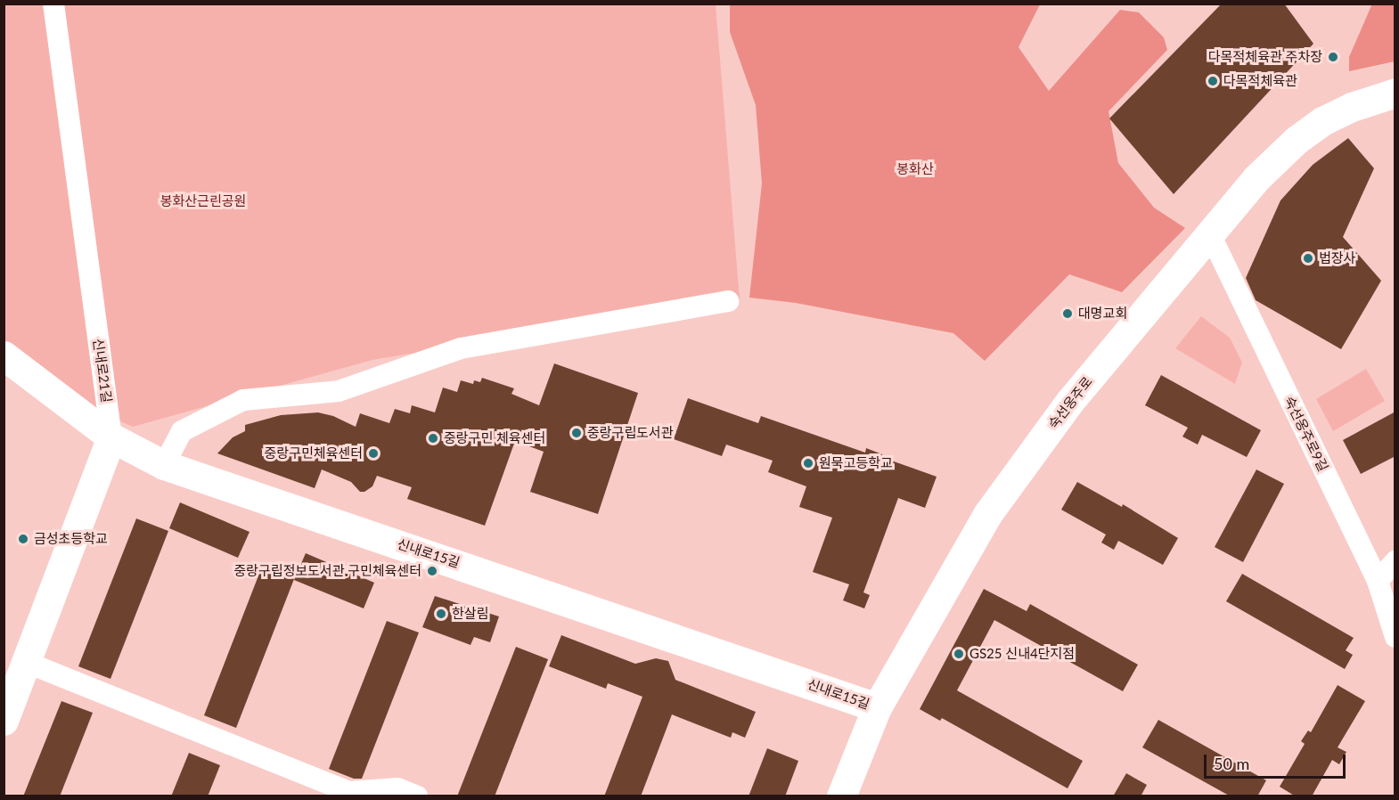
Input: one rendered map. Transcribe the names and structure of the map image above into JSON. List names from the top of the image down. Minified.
{"streets":{"street":["신내로21길","숙선옹주로","숙선옹주로9길","신내로15길"]},"crossings":[["신내로21길","신내로15길"],["숙선옹주로","숙선옹주로9길"],["숙선옹주로","신내로15길"]],"parks":["봉화산","봉화산근린공원"],"places":["다목적체육관 주차장","다목적체육관","법장사","대명교회","중랑구립도서관","중랑구민 체육센터","중랑구민체육센터","원묵고등학교","금성초등학교","중랑구립정보도서관.구민체육센터","한살림","GS25 신내4단지점"],"scale_bar":"50 m"}
